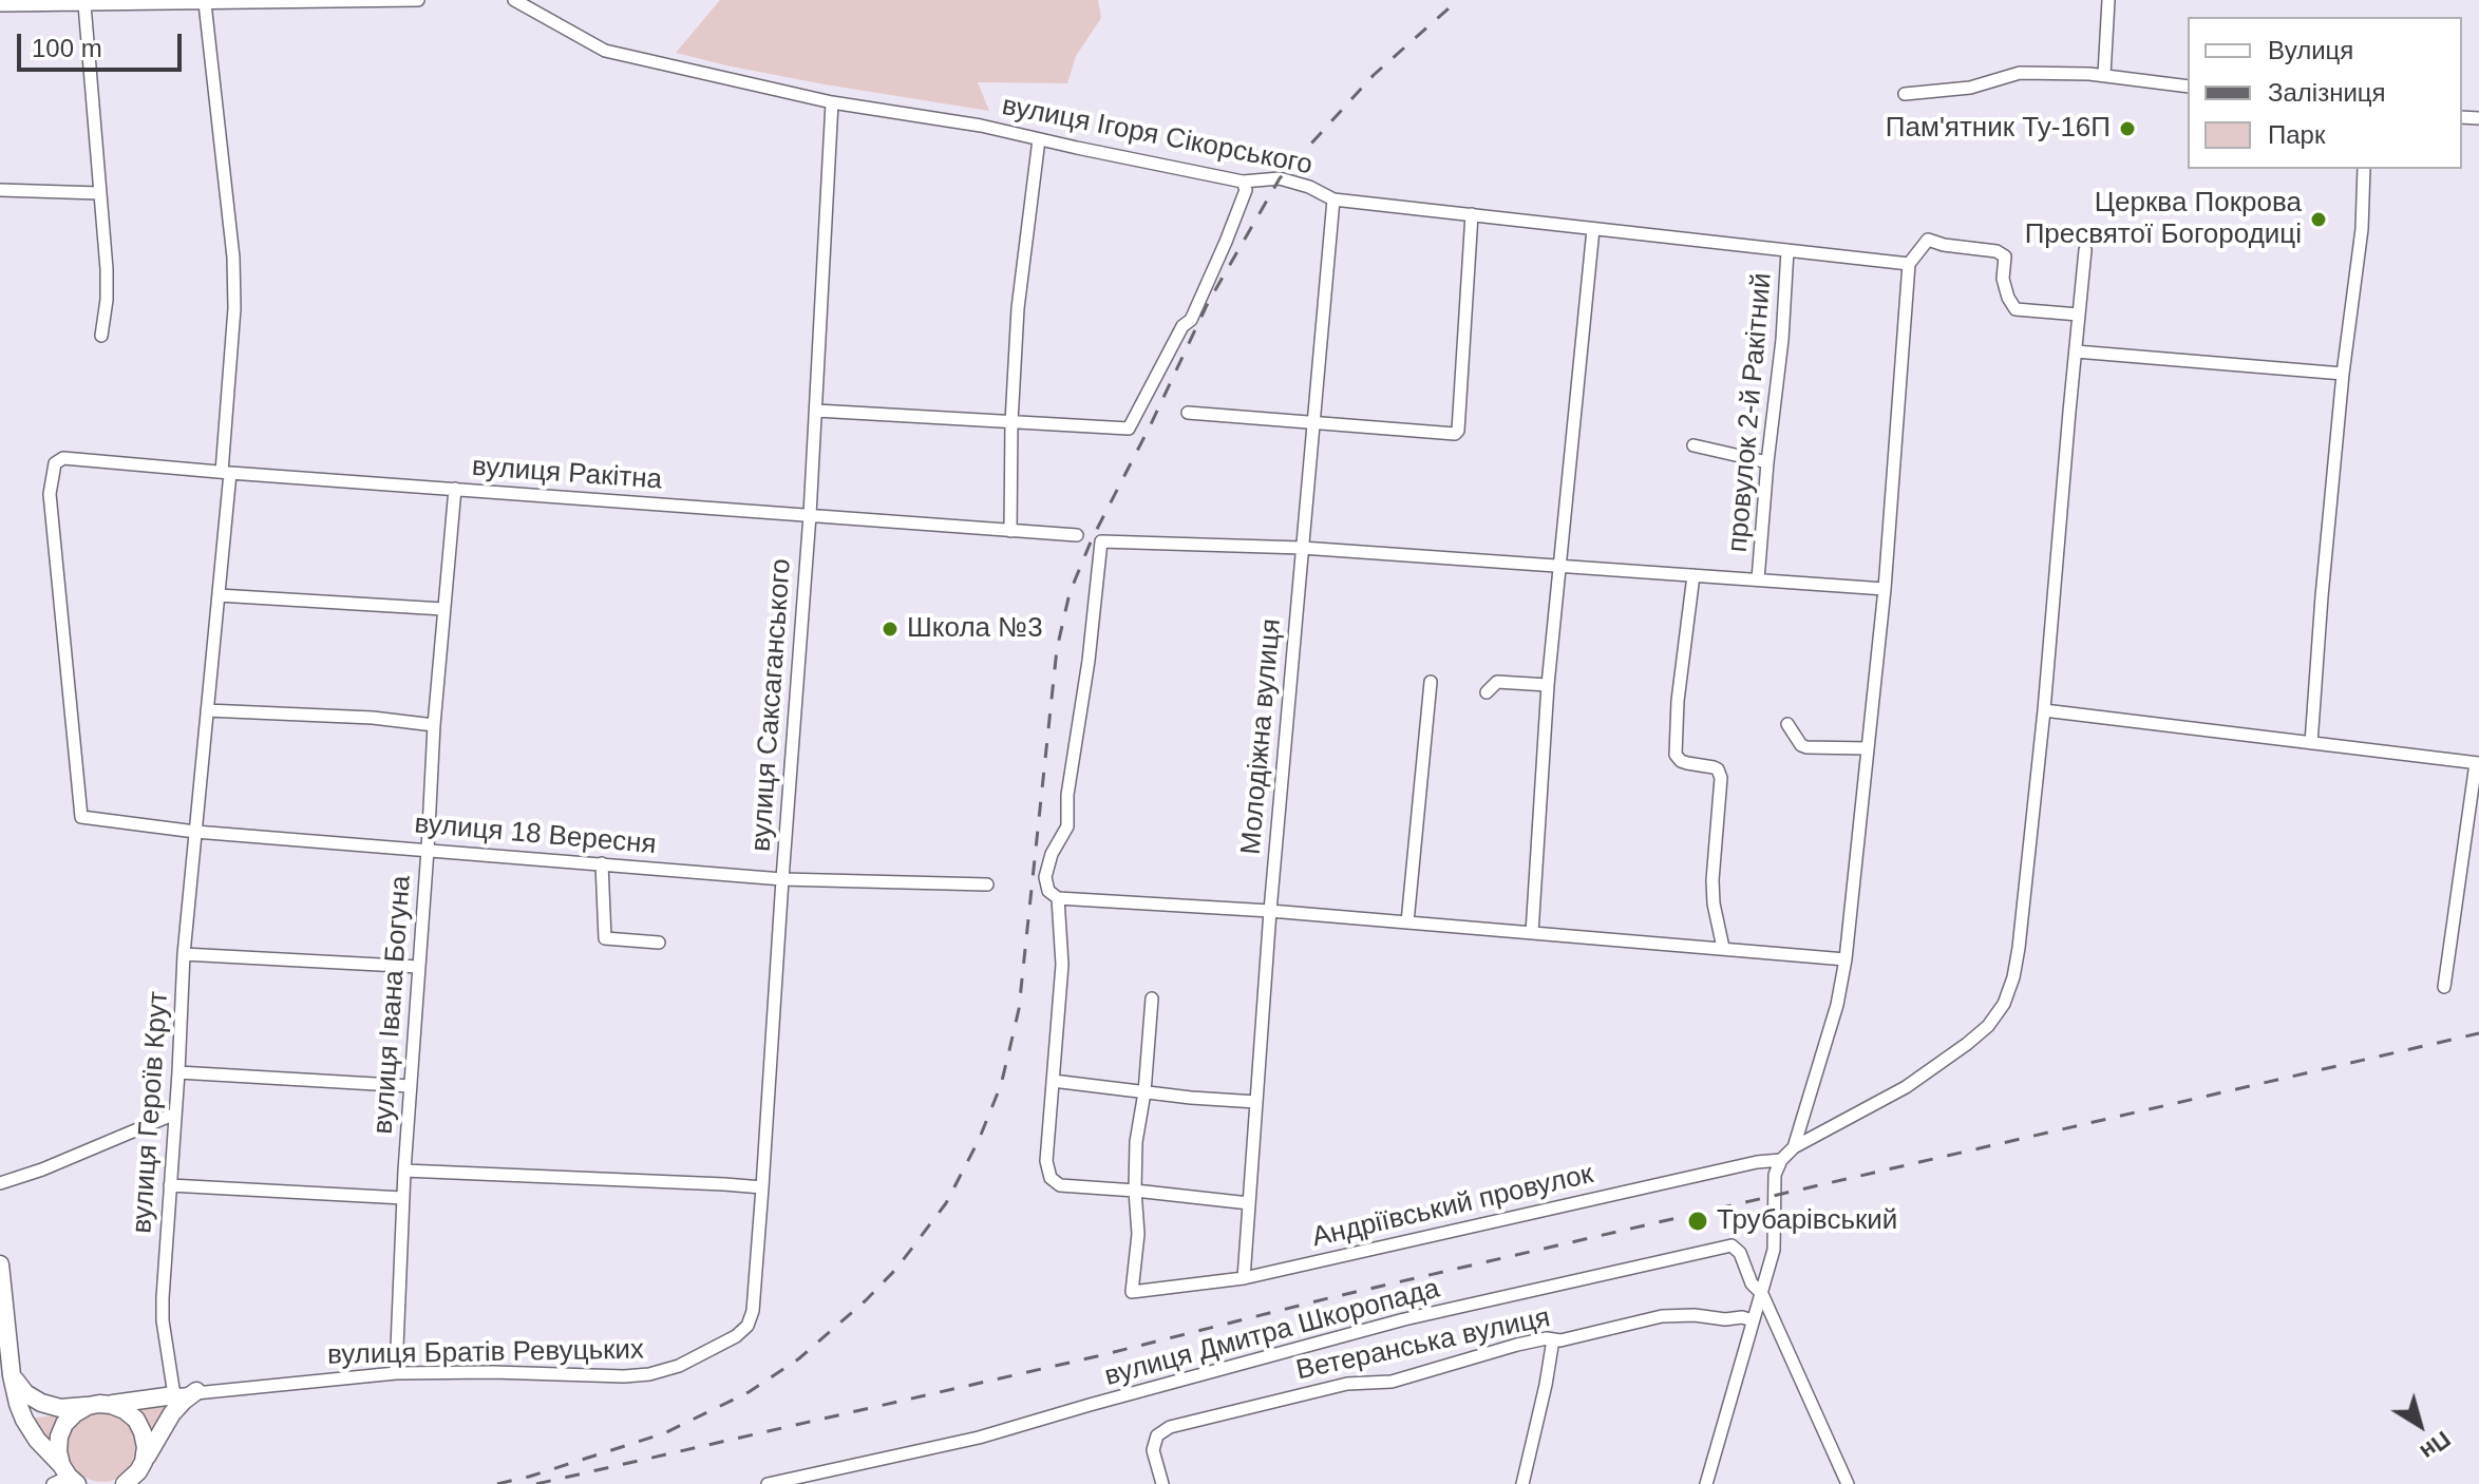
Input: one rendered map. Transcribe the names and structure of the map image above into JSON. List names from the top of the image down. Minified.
{"streets":{"street":["вулиця Ігоря Сікорського","провулок 2-й Ракітний","вулиця Ракітна","вулиця Саксаганського","Молодіжна вулиця","вулиця 18 Вересня","вулиця Івана Богуна","вулиця Героїв Крут","Андріївський провулок","вулиця Дмитра Шкоропада","Ветеранська вулиця","вулиця Братів Ревуцьких"]},"crossings":[["вулиця Ігоря Сікорського","провулок 2-й Ракітний"],["вулиця Ігоря Сікорського","вулиця Саксаганського"],["вулиця Ігоря Сікорського","Молодіжна вулиця"],["вулиця Ракітна","вулиця Саксаганського"],["вулиця Ракітна","вулиця 18 Вересня"],["вулиця Ракітна","вулиця Івана Богуна"],["вулиця Ракітна","вулиця Героїв Крут"],["вулиця Саксаганського","вулиця 18 Вересня"],["вулиця Саксаганського","вулиця Братів Ревуцьких"],["Молодіжна вулиця","Андріївський провулок"],["вулиця 18 Вересня","вулиця Івана Богуна"],["вулиця 18 Вересня","вулиця Героїв Крут"],["вулиця Івана Богуна","вулиця Братів Ревуцьких"],["вулиця Героїв Крут","вулиця Братів Ревуцьких"]],"places":["Пам'ятник Ту-16П","Церква Покрова Пресвятої Богородиці","Школа №3","Трубарівський"],"legend":["Вулиця","Залізниця","Парк"],"scale_bar":"100 m","north":"bottom right"}
